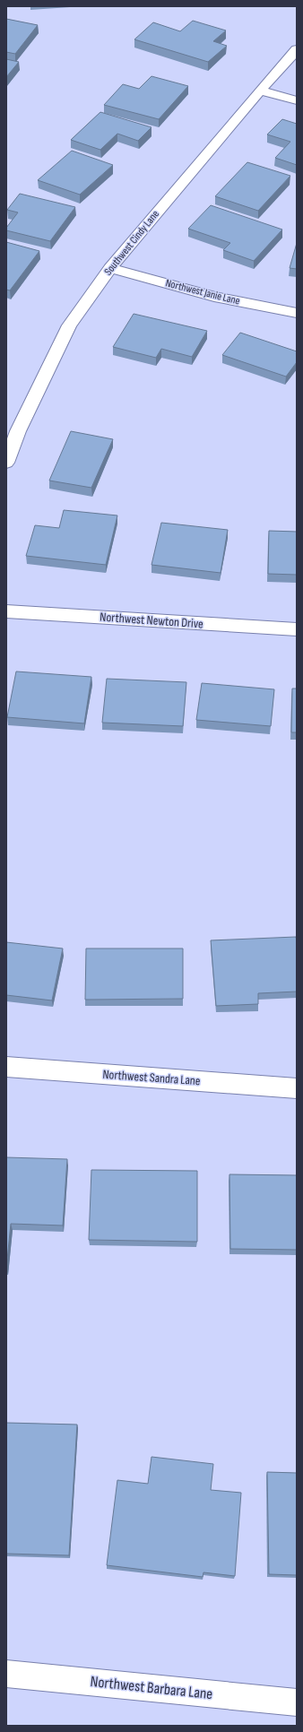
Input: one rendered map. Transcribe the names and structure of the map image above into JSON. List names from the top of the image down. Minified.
{"streets":{"street":["Southwest Cindy Lane","Northwest Janie Lane","Northwest Newton Drive","Northwest Sandra Lane","Northwest Barbara Lane"]},"crossings":[["Southwest Cindy Lane","Northwest Janie Lane"]]}
